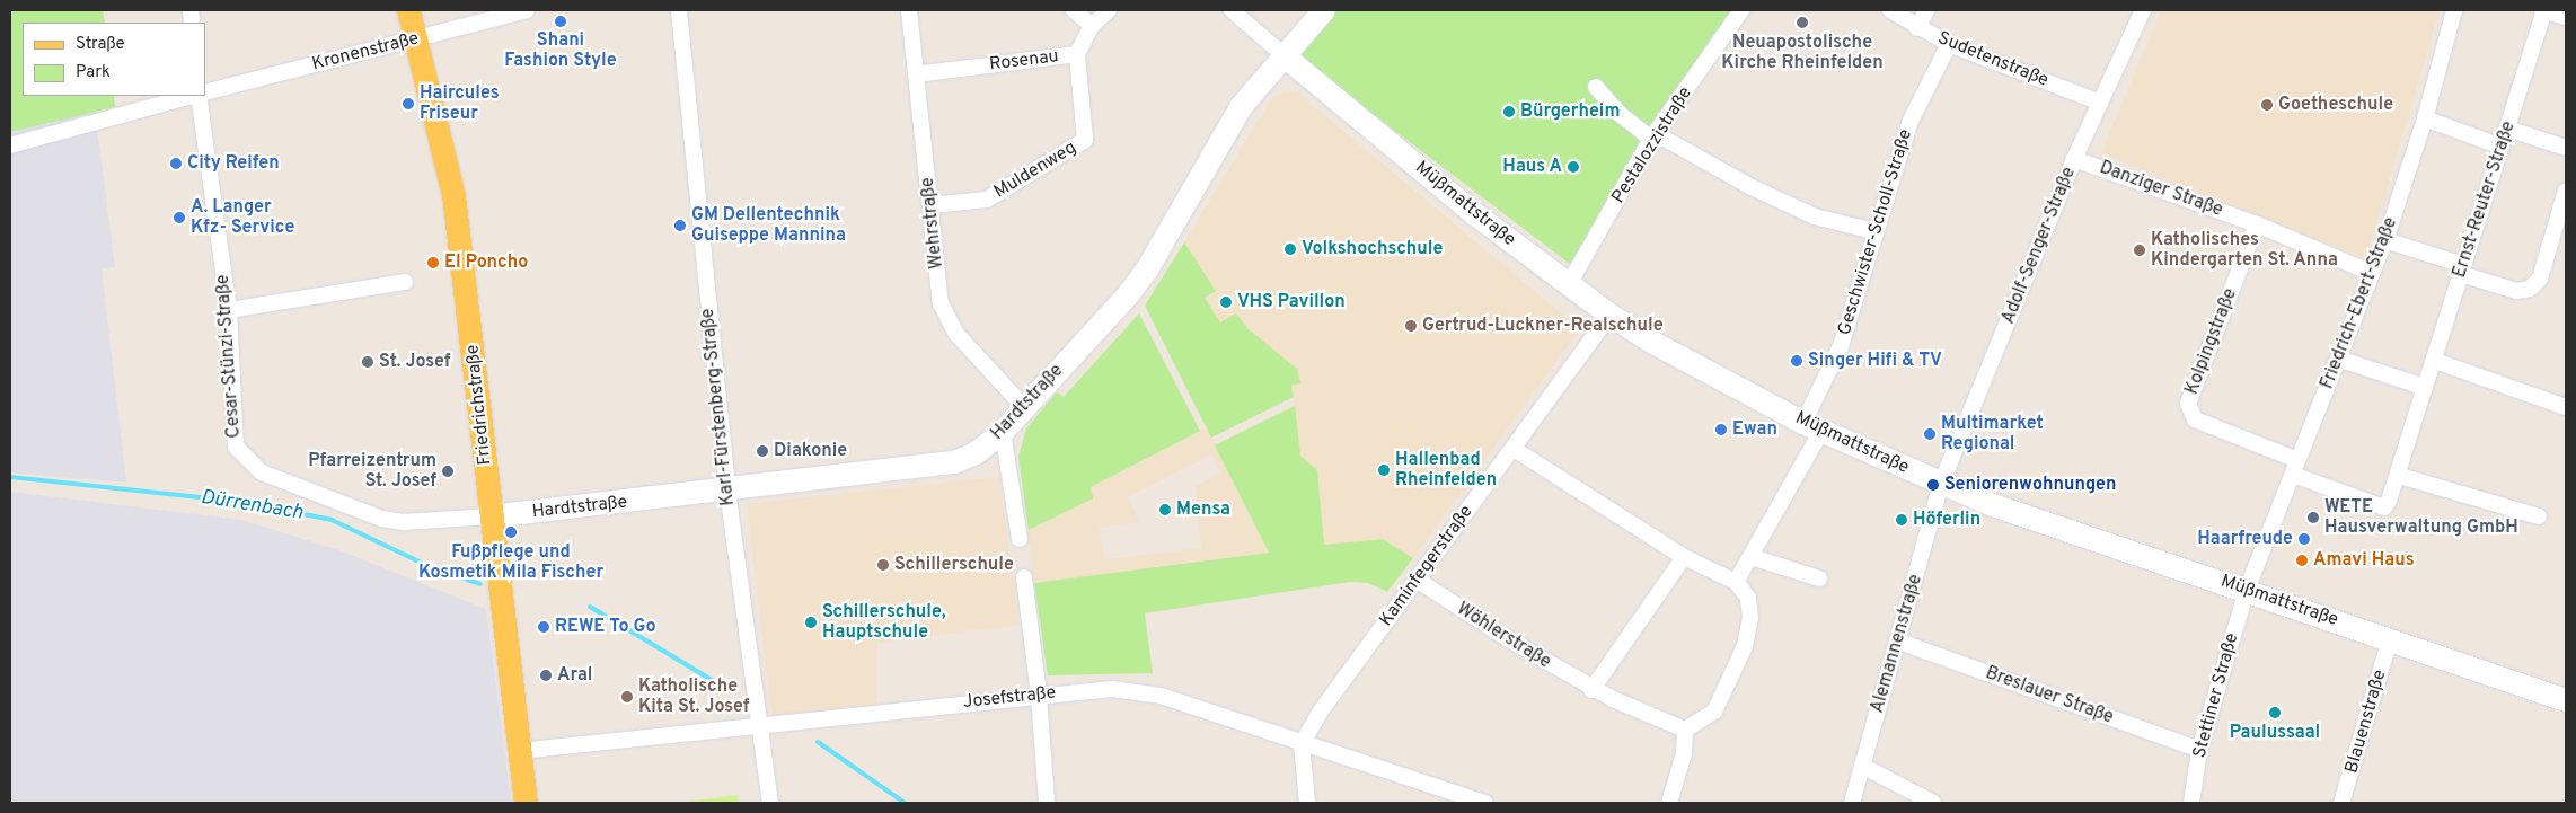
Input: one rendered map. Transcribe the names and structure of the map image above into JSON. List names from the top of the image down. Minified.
{"streets":{"main road":["Friedrichstraße"],"street":["Kronenstraße","Sudetenstraße","Rosenau","Pestalozzistraße","Muldenweg","Danziger Straße","Ernst-Reuter-Straße","Müßmattstraße","Wehrstraße","Geschwister-Scholl-Straße","Adolf-Senger-Straße","Friedrich-Ebert-Straße","Kolpingstraße","Cesar-Stünzi-Straße","Hardtstraße","Karl-Fürstenberg-Straße","Kaminfegerstraße","Wöhlerstraße","Alemannenstraße","Breslauer Straße","Stettiner Straße","Josefstraße","Blauenstraße"]},"crossings":[["Kronenstraße","Friedrichstraße"],["Sudetenstraße","Geschwister-Scholl-Straße"],["Sudetenstraße","Adolf-Senger-Straße"],["Rosenau","Muldenweg"],["Rosenau","Wehrstraße"],["Pestalozzistraße","Müßmattstraße"],["Muldenweg","Wehrstraße"],["Danziger Straße","Adolf-Senger-Straße"],["Danziger Straße","Friedrich-Ebert-Straße"],["Danziger Straße","Kolpingstraße"],["Ernst-Reuter-Straße","Friedrich-Ebert-Straße"],["Ernst-Reuter-Straße","Kolpingstraße"],["Müßmattstraße","Geschwister-Scholl-Straße"],["Müßmattstraße","Adolf-Senger-Straße"],["Müßmattstraße","Friedrich-Ebert-Straße"],["Müßmattstraße","Hardtstraße"],["Müßmattstraße","Kaminfegerstraße"],["Müßmattstraße","Alemannenstraße"],["Müßmattstraße","Stettiner Straße"],["Müßmattstraße","Blauenstraße"],["Wehrstraße","Hardtstraße"],["Adolf-Senger-Straße","Alemannenstraße"],["Friedrich-Ebert-Straße","Kolpingstraße"],["Friedrich-Ebert-Straße","Stettiner Straße"],["Cesar-Stünzi-Straße","Hardtstraße"],["Cesar-Stünzi-Straße","Friedrichstraße"],["Hardtstraße","Friedrichstraße"],["Hardtstraße","Karl-Fürstenberg-Straße"],["Friedrichstraße","Josefstraße"],["Karl-Fürstenberg-Straße","Josefstraße"],["Kaminfegerstraße","Wöhlerstraße"],["Kaminfegerstraße","Josefstraße"],["Alemannenstraße","Breslauer Straße"],["Breslauer Straße","Stettiner Straße"]],"water":["Dürrenbach"],"places":["Shani Fashion Style","Neuapostolische Kirche Rheinfelden","Haircules Friseur","Goetheschule","Bürgerheim","City Reifen","Haus A","A. Langer Kfz- Service","GM Dellentechnik Guiseppe Mannina","Volkshochschule","Katholisches Kindergarten St. Anna","El Poncho","VHS Pavillon","Gertrud-Luckner-Realschule","Singer Hifi & TV","St. Josef","Ewan","Multimarket Regional","Diakonie","Hallenbad Rheinfelden","Pfarreizentrum St. Josef","Seniorenwohnungen","Mensa","WETE Hausverwaltung GmbH","Höferlin","Fußpflege und Kosmetik Mila Fischer","Haarfreude","Amavi Haus","Schillerschule","Schillerschule, Hauptschule","REWE To Go","Aral","Katholische Kita St. Josef","Paulussaal"],"legend":["Straße","Park"]}
